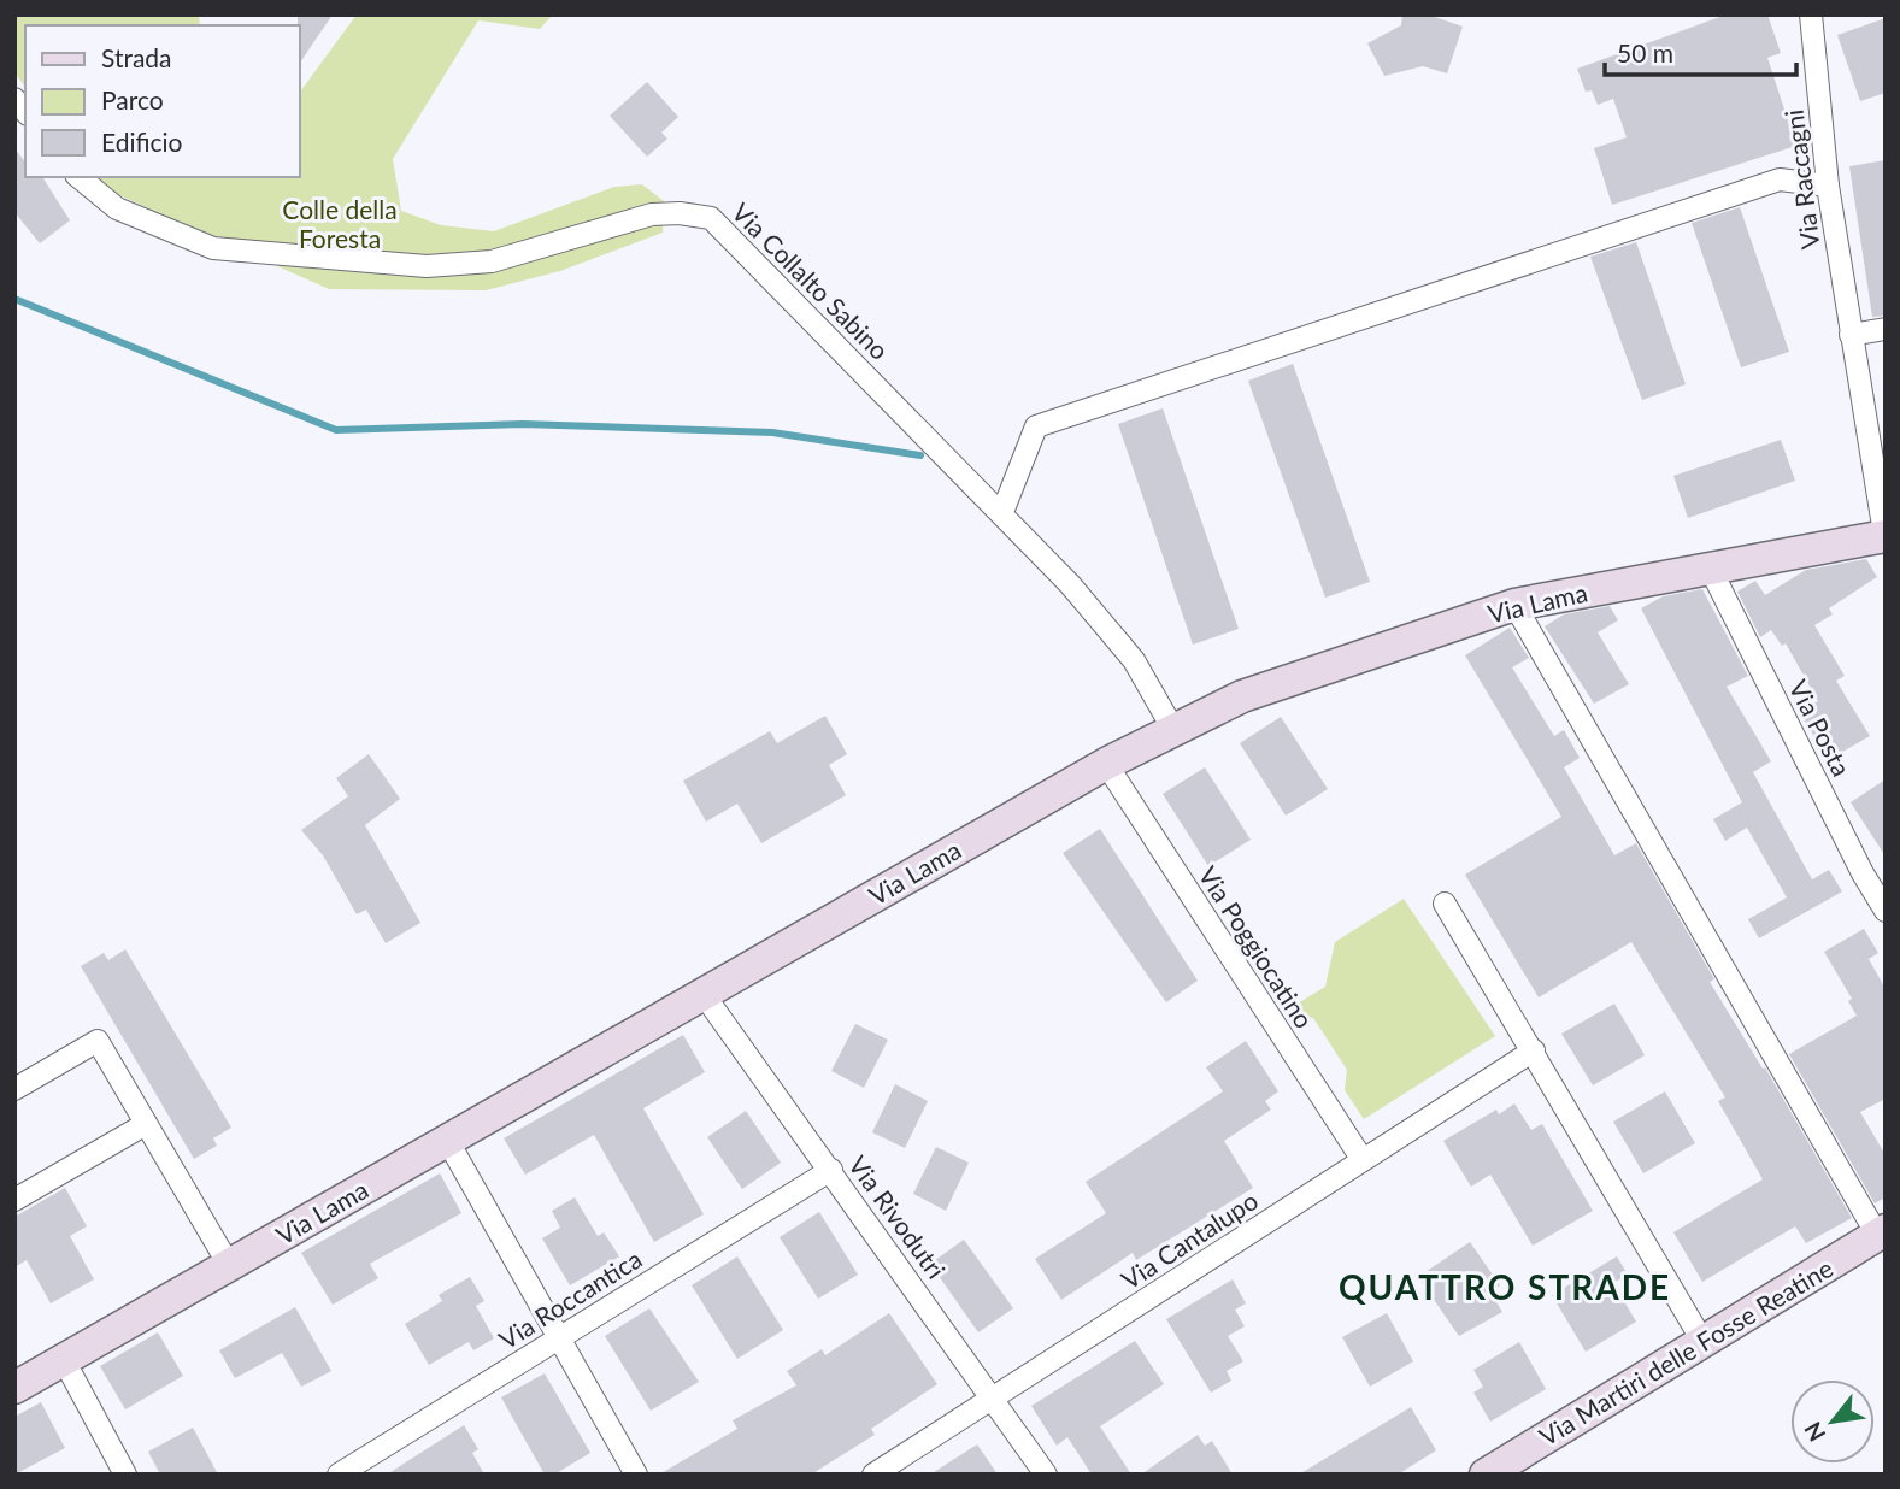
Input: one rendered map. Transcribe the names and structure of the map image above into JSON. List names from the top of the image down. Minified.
{"streets":{"main road":["Via Lama","Via Martiri delle Fosse Reatine"],"street":["Via Raccagni","Via Collalto Sabino","Via Posta","Via Poggiocatino","Via Rivodutri","Via Cantalupo","Via Roccantica"]},"crossings":[["Via Raccagni","Via Lama"],["Via Collalto Sabino","Via Lama"],["Via Lama","Via Posta"],["Via Lama","Via Poggiocatino"],["Via Lama","Via Rivodutri"],["Via Poggiocatino","Via Cantalupo"],["Via Rivodutri","Via Cantalupo"],["Via Rivodutri","Via Roccantica"]],"districts":["QUATTRO STRADE"],"parks":["Colle della Foresta"],"legend":["Strada","Parco","Edificio"],"scale_bar":"50 m","north":"bottom left"}
